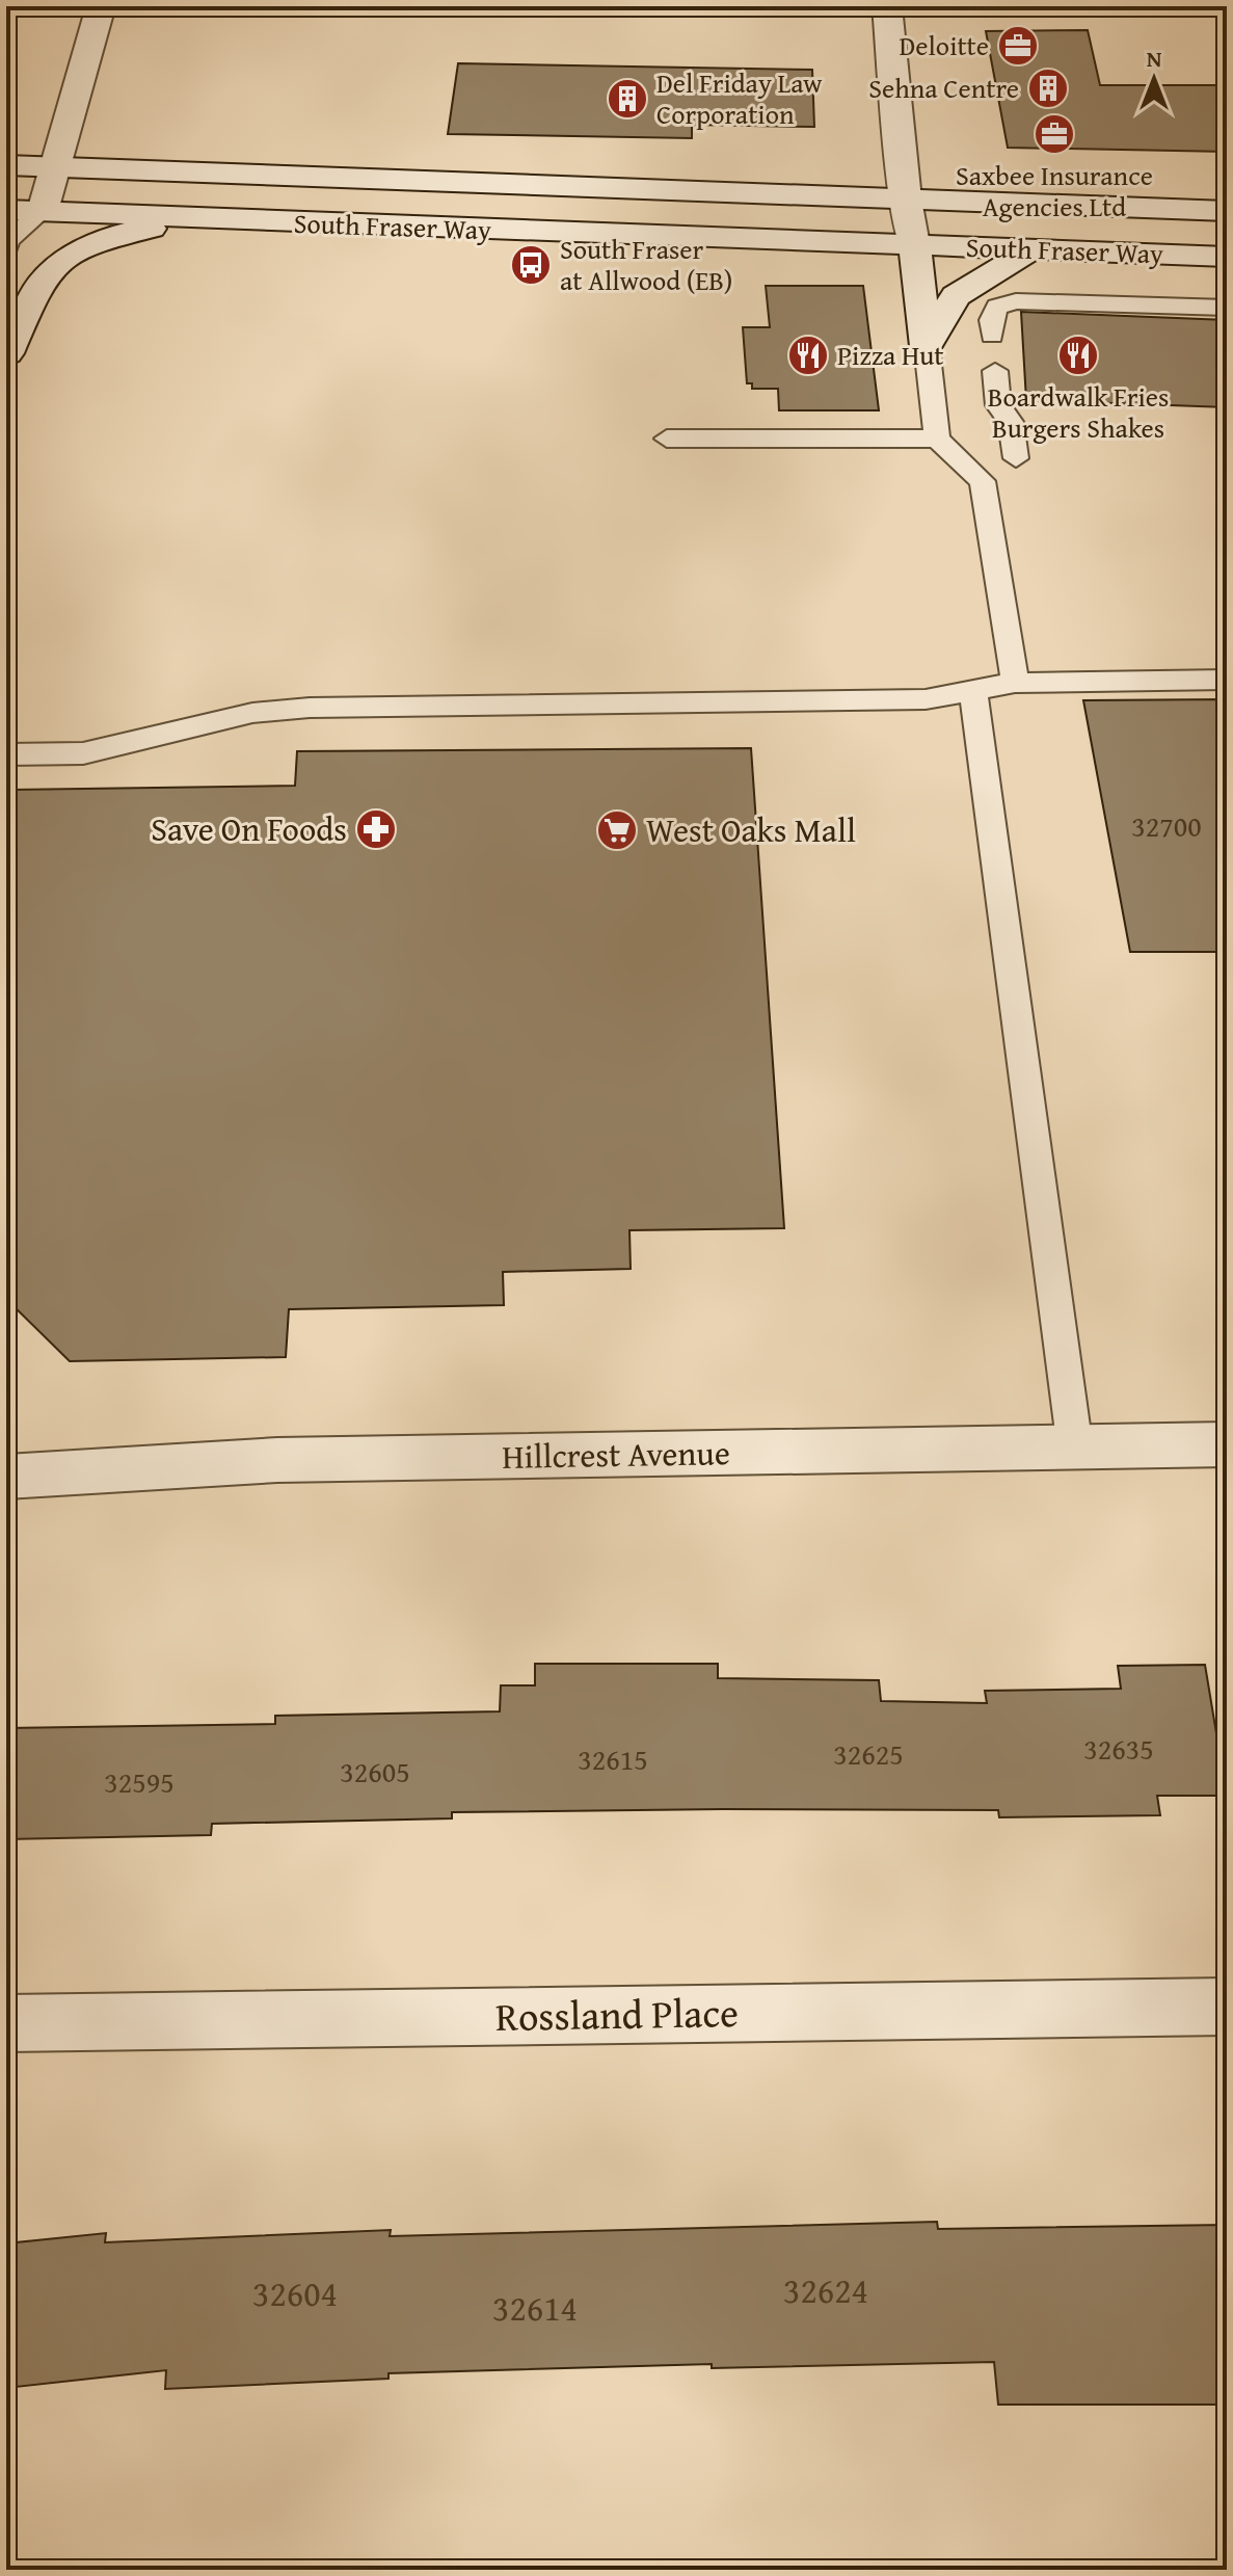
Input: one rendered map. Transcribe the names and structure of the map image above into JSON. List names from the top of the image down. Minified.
{"streets":{"main road":["South Fraser Way","Hillcrest Avenue","Rossland Place"]},"places":{"office":["Deloitte","Saxbee Insurance Agencies Ltd"],"building":["Sehna Centre","Del Friday Law Corporation"],"bus stop":["South Fraser at Allwood (EB)"],"restaurant":["Pizza Hut","Boardwalk Fries Burgers Shakes"],"pharmacy":["Save On Foods"],"supermarket":["West Oaks Mall"]},"house_numbers":["32700","32635","32625","32615","32605","32595","32624","32604","32614"],"north":"top"}
